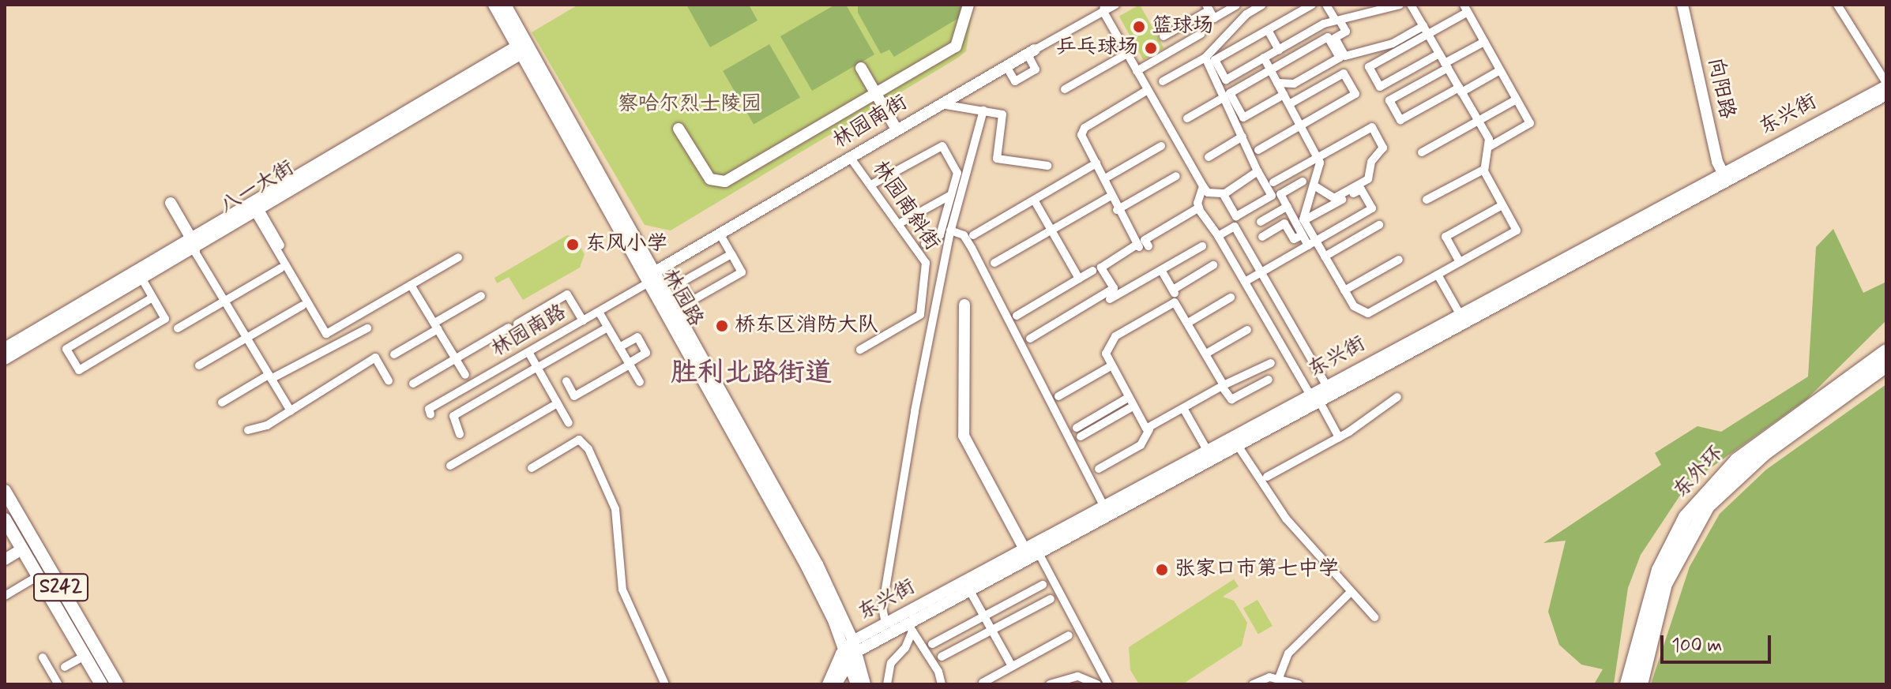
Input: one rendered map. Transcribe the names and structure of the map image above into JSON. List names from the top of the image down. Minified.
{"streets":{"highway":["东外环"],"main road":["向阳路","东兴街","林园南街","八一大街","林园路","S242"],"street":["林园南斜街","林园南路"]},"crossings":[["向阳路","东兴街"],["东兴街","林园路"],["林园南街","林园南斜街"],["林园南街","林园路"],["林园南街","林园南路"],["八一大街","林园路"],["林园路","林园南路"]],"districts":["胜利北路街道"],"parks":["察哈尔烈士陵园"],"places":["篮球场","乒乓球场","东风小学","桥东区消防大队","张家口市第七中学"],"scale_bar":"100 m"}
